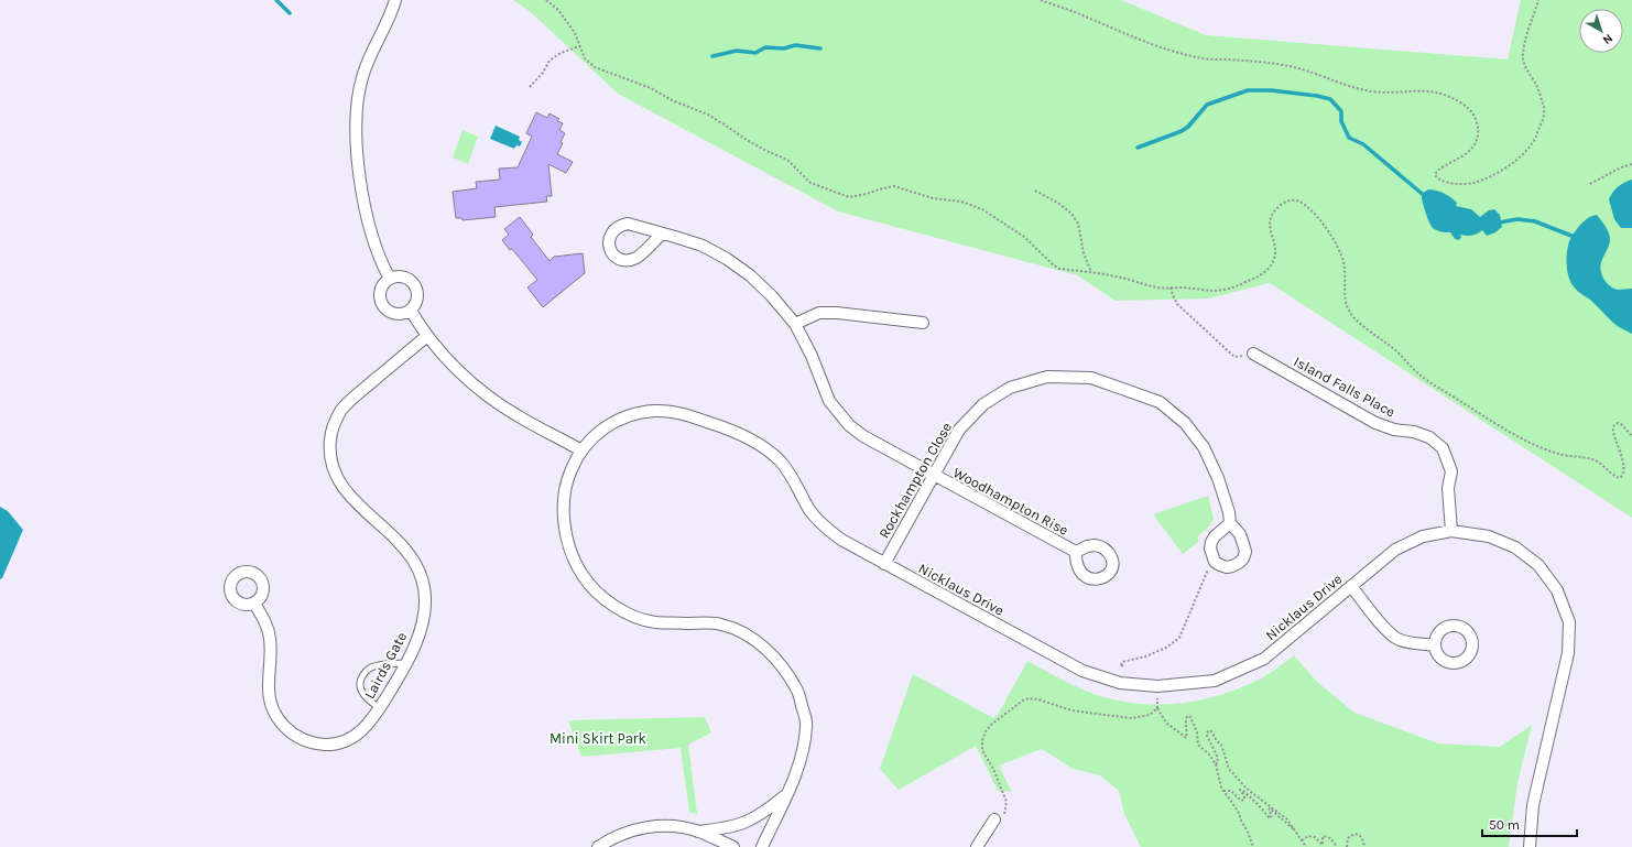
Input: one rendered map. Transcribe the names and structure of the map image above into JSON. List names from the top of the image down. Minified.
{"streets":{"street":["Island Falls Place","Rockhampton Close","Woodhampton Rise","Nicklaus Drive","Lairds Gate"]},"crossings":[["Island Falls Place","Nicklaus Drive"],["Rockhampton Close","Woodhampton Rise"],["Rockhampton Close","Nicklaus Drive"]],"parks":["Mini Skirt Park"],"scale_bar":"50 m","north":"bottom right"}
